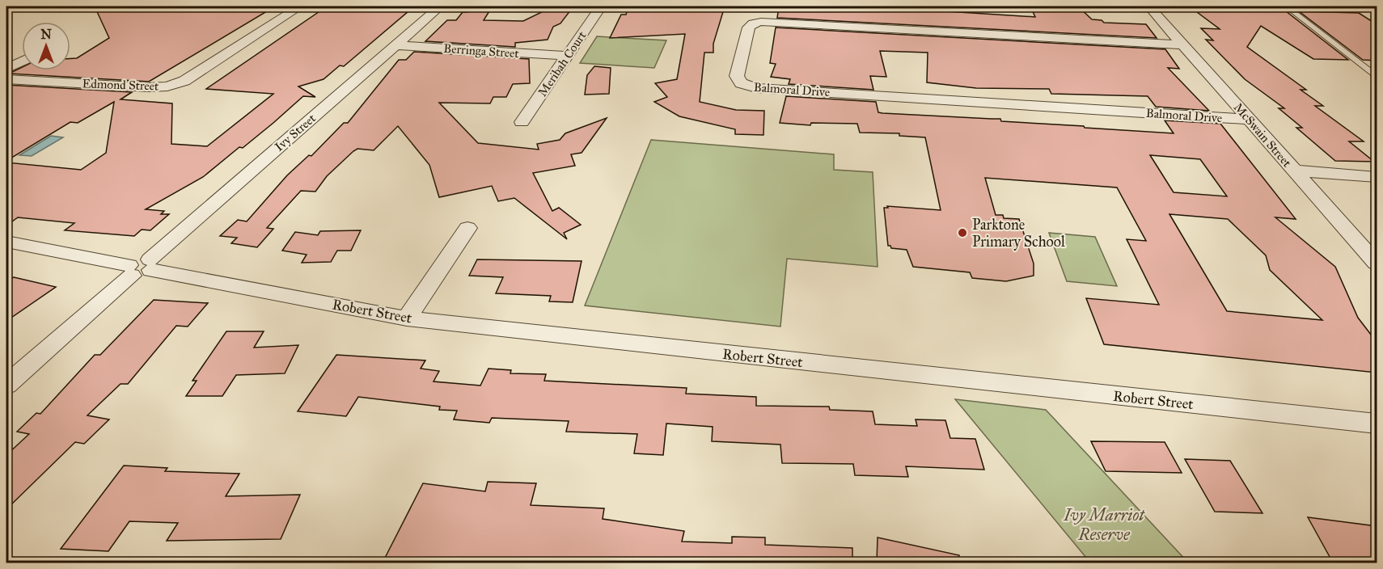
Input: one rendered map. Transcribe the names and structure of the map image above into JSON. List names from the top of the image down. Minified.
{"streets":{"street":["Berringa Street","Meribah Court","Edmond Street","Balmoral Drive","Ivy Street","McSwain Street","Robert Street"]},"crossings":[["Berringa Street","Meribah Court"],["Berringa Street","Ivy Street"],["Balmoral Drive","McSwain Street"],["Ivy Street","Robert Street"]],"parks":["Ivy Marriot Reserve"],"places":["Parktone Primary School"],"north":"top"}
